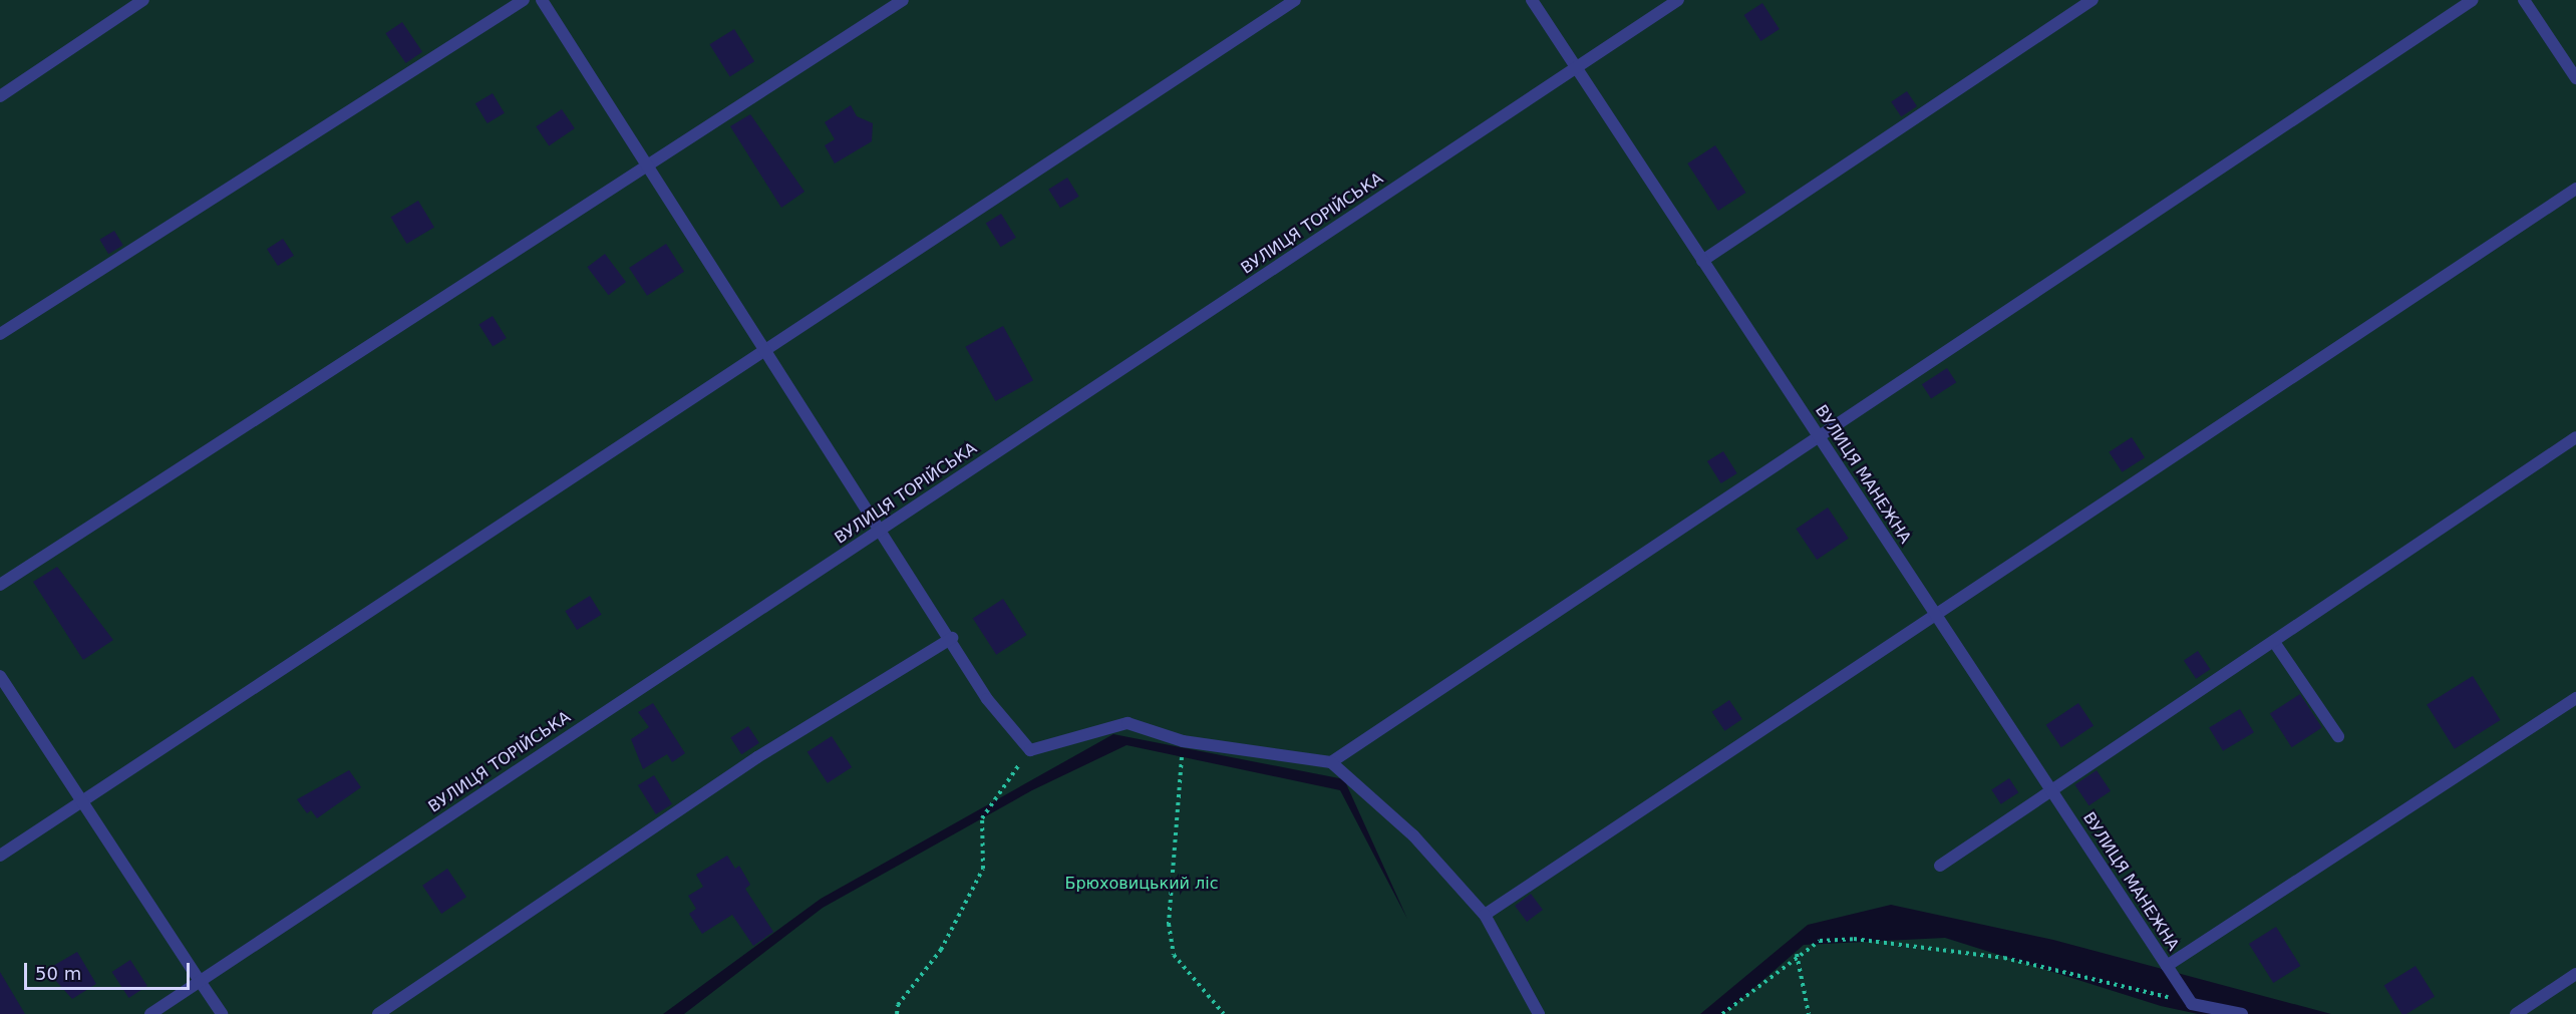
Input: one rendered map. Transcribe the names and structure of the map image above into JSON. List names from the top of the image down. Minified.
{"streets":{"street":["ВУЛИЦЯ ТОРІЙСЬКА","ВУЛИЦЯ МАНЕЖНА"]},"crossings":[["ВУЛИЦЯ ТОРІЙСЬКА","ВУЛИЦЯ МАНЕЖНА"]],"parks":["Брюховицький ліс"],"scale_bar":"50 m"}
